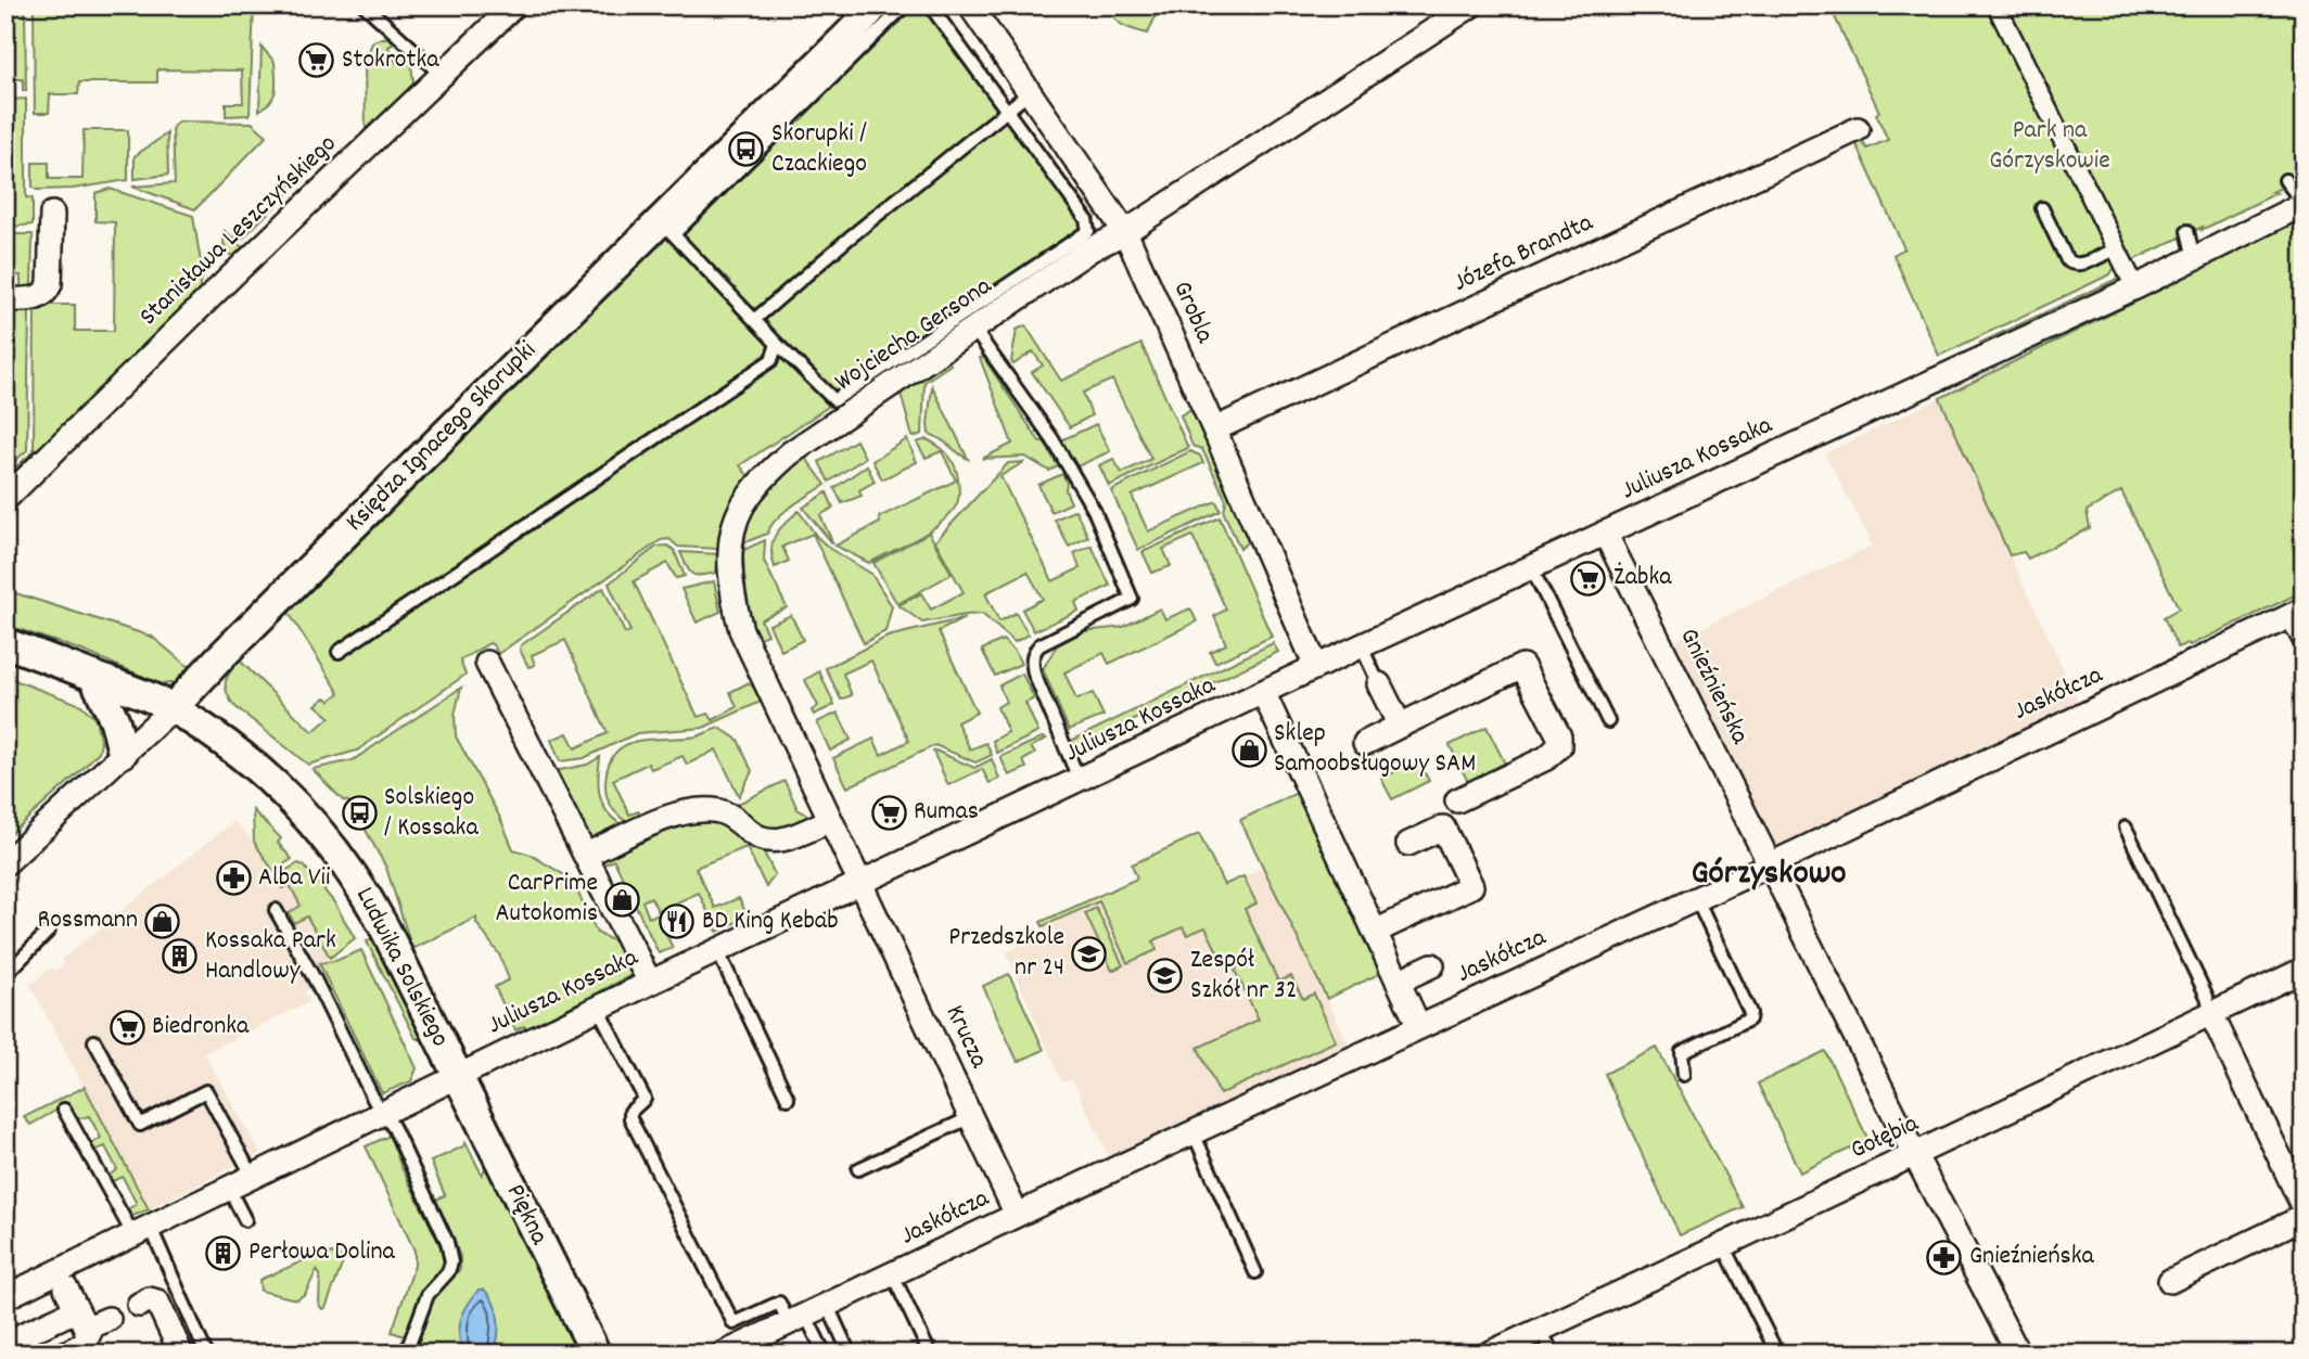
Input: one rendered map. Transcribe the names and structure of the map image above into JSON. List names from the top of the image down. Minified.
{"streets":{"street":["Stanisława Leszczyńskiego","Józefa Brandta","Grobla","Wojciecha Gersona","Księdza Ignacego Skorupki","Juliusza Kossaka","Gnieźnieńska","Jaskółcza","Ludwika Solskiego","Krucza","Gołębia","Piękna"]},"crossings":[["Józefa Brandta","Grobla"],["Grobla","Wojciecha Gersona"],["Grobla","Juliusza Kossaka"],["Wojciecha Gersona","Juliusza Kossaka"],["Wojciecha Gersona","Krucza"],["Księdza Ignacego Skorupki","Ludwika Solskiego"],["Juliusza Kossaka","Gnieźnieńska"],["Juliusza Kossaka","Ludwika Solskiego"],["Juliusza Kossaka","Krucza"],["Juliusza Kossaka","Piękna"],["Gnieźnieńska","Jaskółcza"],["Gnieźnieńska","Gołębia"],["Jaskółcza","Krucza"],["Ludwika Solskiego","Piękna"]],"districts":["Górzyskowo"],"parks":["Park na Górzyskowie"],"places":{"supermarket":["Stokrotka","Żabka","Rumas","Biedronka"],"bus stop":["Skorupki / Czackiego","Solskiego / Kossaka"],"shop":["Sklep Samoobsługowy SAM","CarPrime Autokomis","Rossmann"],"pharmacy":["Alba Vii","Gnieźnieńska"],"restaurant":["BD King Kebab"],"school or university":["Przedszkole nr 24","Zespół Szkół nr 32"],"building":["Kossaka Park Handlowy","Perłowa Dolina"]}}
